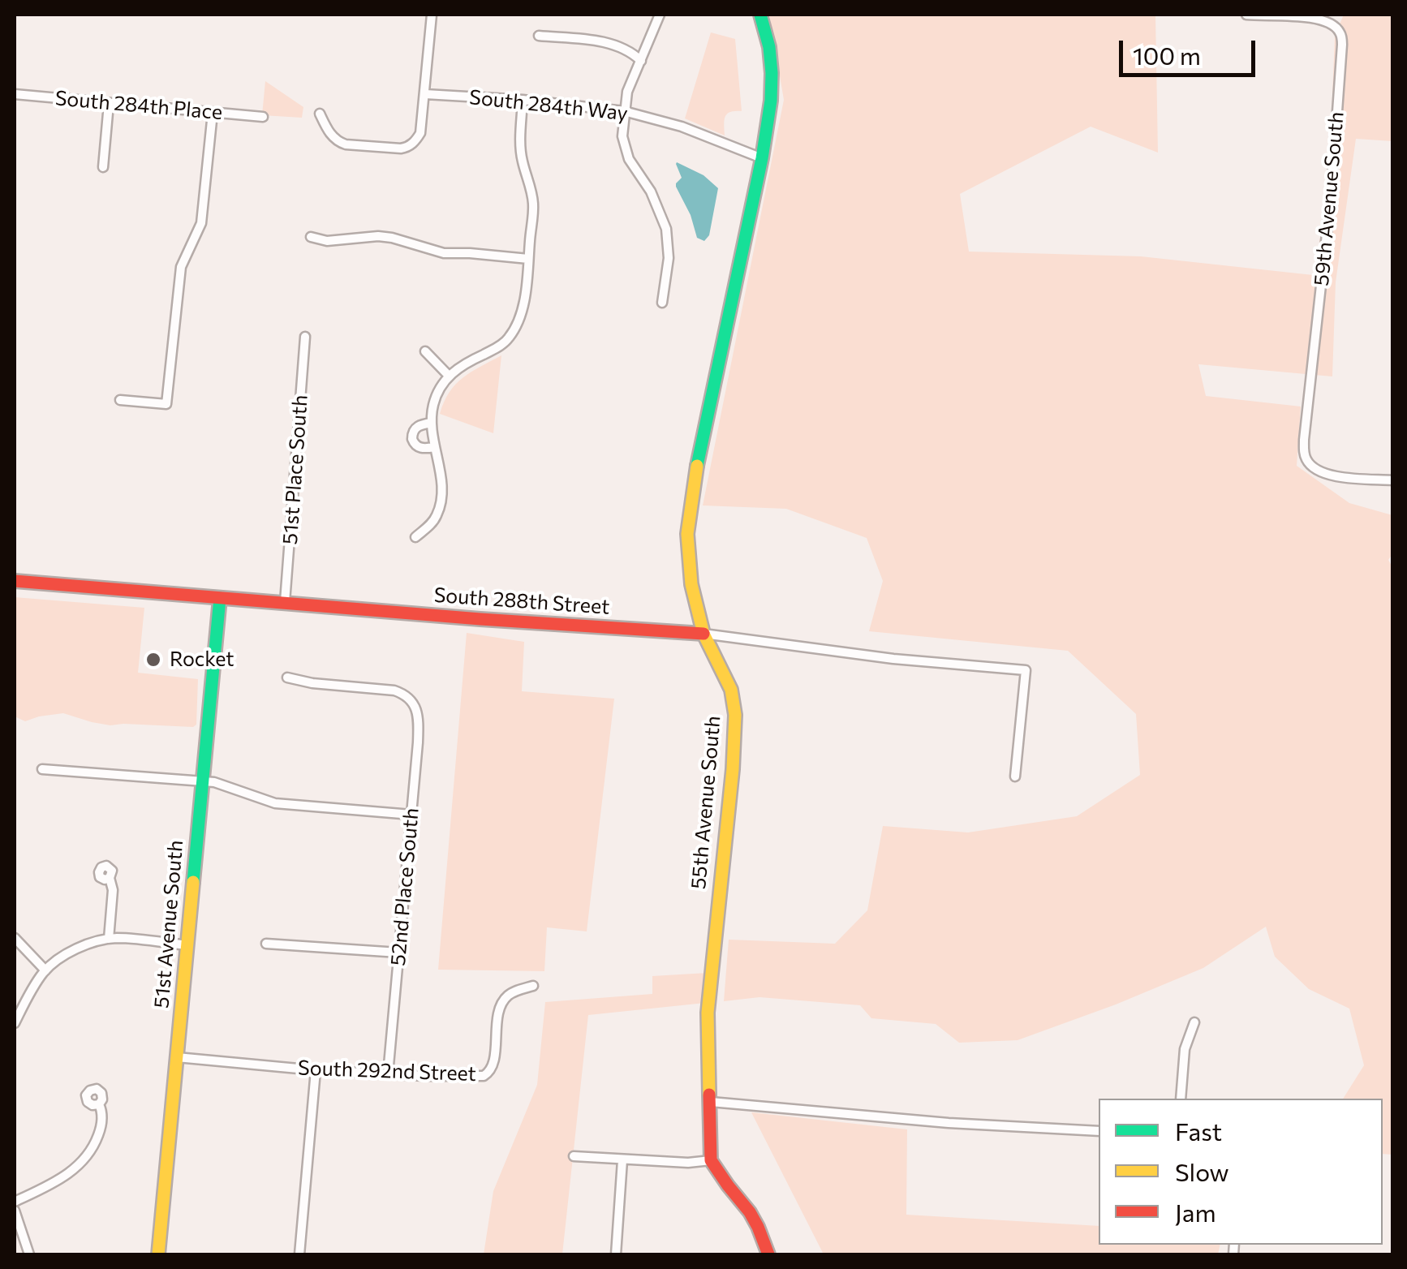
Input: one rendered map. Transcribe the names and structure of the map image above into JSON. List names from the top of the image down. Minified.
{"streets":{"street":["South 284th Place","South 284th Way","59th Avenue South","51st Place South","South 288th Street","55th Avenue South","52nd Place South","51st Avenue South","South 292nd Street"]},"crossings":[["South 284th Way","55th Avenue South"],["51st Place South","South 288th Street"],["South 288th Street","55th Avenue South"],["South 288th Street","51st Avenue South"],["52nd Place South","South 292nd Street"],["51st Avenue South","South 292nd Street"]],"places":["Rocket"],"legend":["Fast","Slow","Jam"],"scale_bar":"100 m"}
